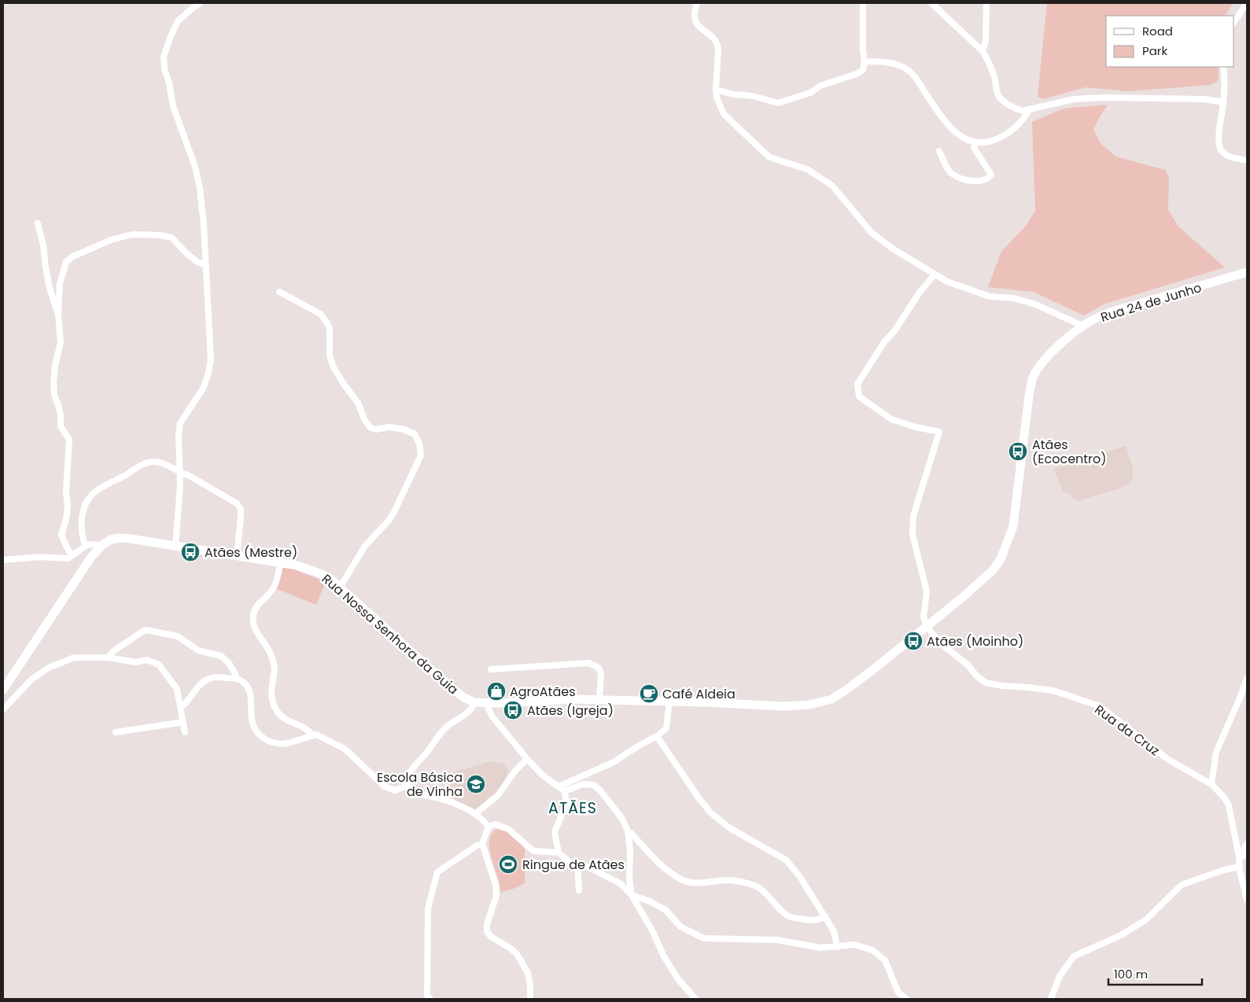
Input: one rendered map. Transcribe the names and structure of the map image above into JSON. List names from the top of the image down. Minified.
{"streets":{"main road":["Rua 24 de Junho","Rua Nossa Senhora da Guia"],"street":["Rua da Cruz"]},"crossings":[["Rua 24 de Junho","Rua Nossa Senhora da Guia"],["Rua 24 de Junho","Rua da Cruz"],["Rua Nossa Senhora da Guia","Rua da Cruz"]],"districts":["ATÃES"],"places":{"bus stop":["Atães (Ecocentro)","Atães (Mestre)","Atães (Moinho)","Atães (Igreja)"],"shop":["AgroAtães"],"cafe":["Café Aldeia"],"school or university":["Escola Básica de Vinha"],"sports":["Ringue de Atães"]},"legend":["Road","Park"],"scale_bar":"100 m"}
